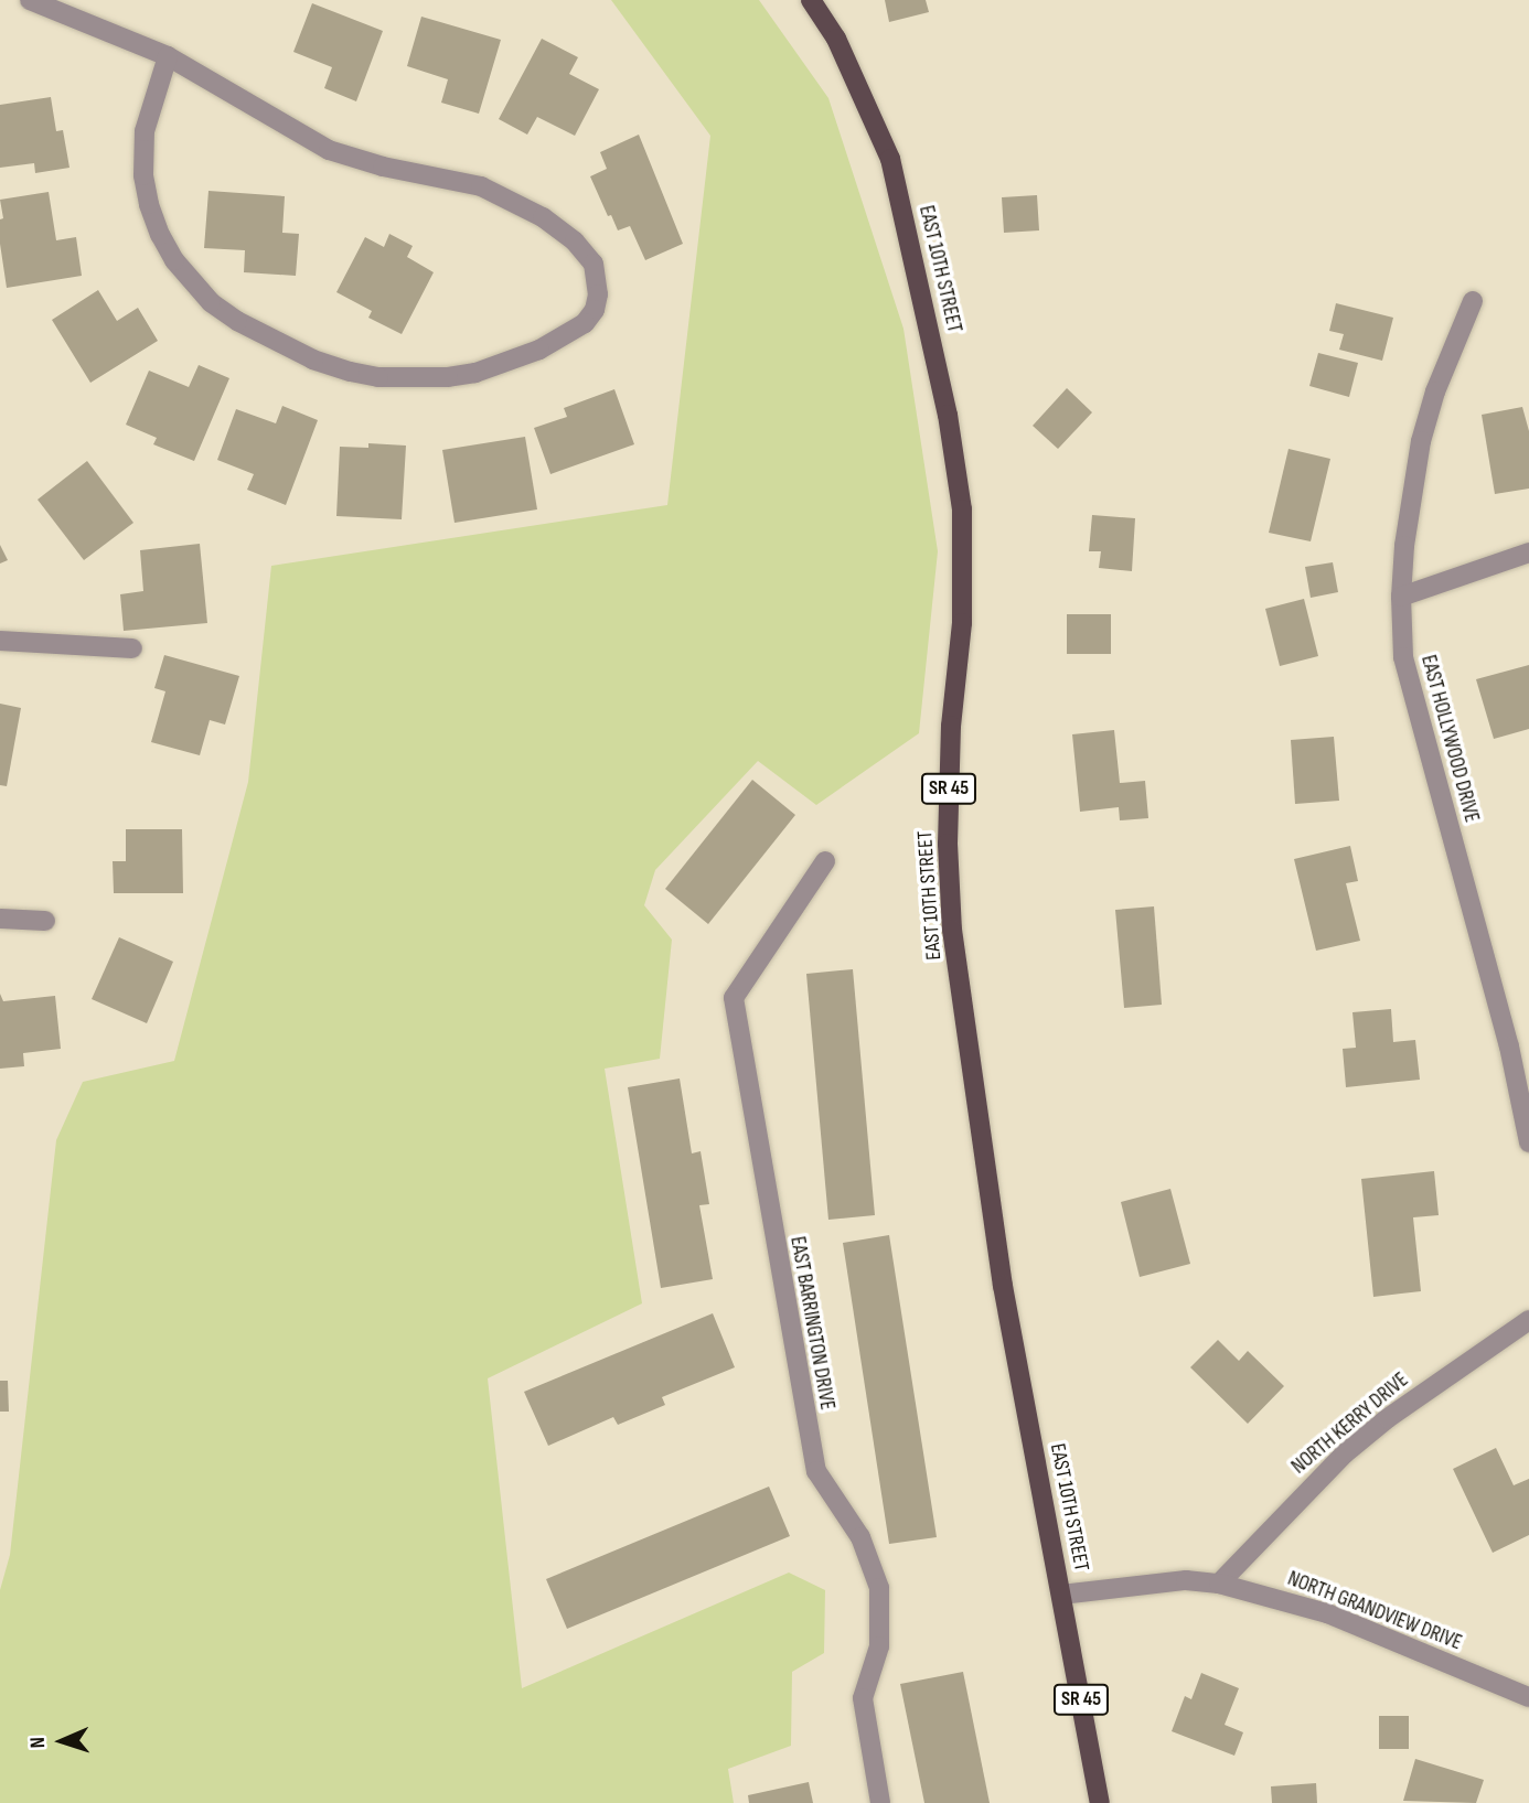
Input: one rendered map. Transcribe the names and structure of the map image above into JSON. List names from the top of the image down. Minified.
{"streets":{"main road":["EAST 10TH STREET","SR 45"],"street":["EAST HOLLYWOOD DRIVE","EAST BARRINGTON DRIVE","NORTH KERRY DRIVE","NORTH GRANDVIEW DRIVE"]},"crossings":[["EAST 10TH STREET","NORTH GRANDVIEW DRIVE"],["NORTH KERRY DRIVE","NORTH GRANDVIEW DRIVE"]],"north":"left"}
